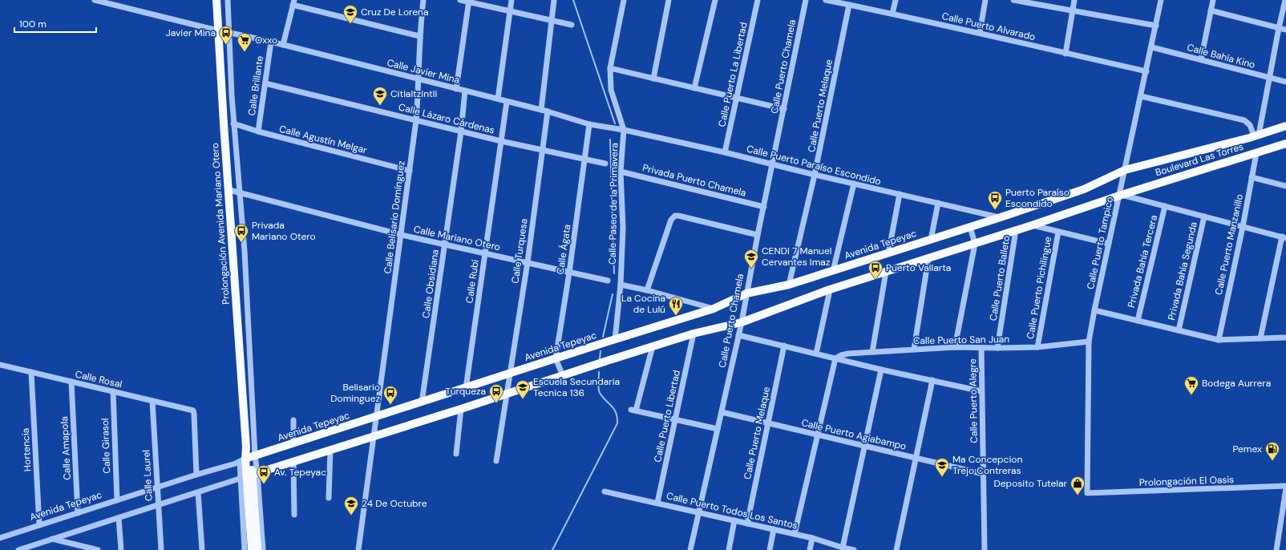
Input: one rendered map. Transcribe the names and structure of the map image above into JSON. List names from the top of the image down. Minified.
{"streets":{"main road":["Boulevard Las Torres","Prolongación Avenida Mariano Otero","Avenida Tepeyac"],"street":["Calle Puerto Alvarado","Calle Bahía Kino","Calle Puerto Chamela","Calle Javier Mina","Calle Puerto La Libertad","Calle Brillante","Calle Puerto Melaque","Calle Lázaro Cárdenas","Calle Agustín Melgar","Calle Puerto Paraíso Escondido","Privada Puerto Chamela","Calle Paseo de la Primavera","Calle Belisario Domínguez","Calle Mariano Otero","Calle Puerto Tampico","Calle Puerto Manzanillo","Calle Ágata","Calle Turquesa","Privada Bahía Tercera","Privada Bahía Segunda","Calle Puerto Balleto","Calle Rubí","Calle Obsidiana","Calle Puerto Pichilingue","Calle Puerto San Juan","Calle Rosal","Calle Puerto Alegre","Calle Puerto Libertad","Calle Puerto Agiabampo","Calle Girasol","Calle Amapola","Hortencia","Calle Laurel","Prolongación El Oasis","Calle Puerto Todos Los Santos"]},"crossings":[["Calle Puerto Alvarado","Calle Puerto Melaque"],["Calle Puerto Alvarado","Calle Puerto Tampico"],["Calle Bahía Kino","Calle Puerto Tampico"],["Calle Puerto Chamela","Calle Puerto Paraíso Escondido"],["Calle Puerto Chamela","Privada Puerto Chamela"],["Calle Puerto Chamela","Avenida Tepeyac"],["Calle Puerto Chamela","Calle Puerto Agiabampo"],["Calle Puerto Chamela","Calle Puerto Todos Los Santos"],["Calle Javier Mina","Calle Brillante"],["Calle Javier Mina","Calle Puerto Paraíso Escondido"],["Calle Javier Mina","Calle Paseo de la Primavera"],["Calle Javier Mina","Calle Belisario Domínguez"],["Calle Javier Mina","Prolongación Avenida Mariano Otero"],["Calle Javier Mina","Calle Ágata"],["Calle Javier Mina","Calle Turquesa"],["Calle Javier Mina","Calle Rubí"],["Calle Javier Mina","Calle Obsidiana"],["Calle Puerto La Libertad","Calle Puerto Paraíso Escondido"],["Calle Brillante","Calle Lázaro Cárdenas"],["Calle Brillante","Calle Agustín Melgar"],["Calle Puerto Melaque","Calle Puerto Paraíso Escondido"],["Calle Puerto Melaque","Avenida Tepeyac"],["Calle Puerto Melaque","Calle Puerto Agiabampo"],["Calle Puerto Melaque","Calle Puerto Todos Los Santos"],["Calle Lázaro Cárdenas","Calle Belisario Domínguez"],["Calle Lázaro Cárdenas","Calle Ágata"],["Calle Lázaro Cárdenas","Calle Turquesa"],["Calle Lázaro Cárdenas","Calle Rubí"],["Calle Lázaro Cárdenas","Calle Obsidiana"],["Calle Agustín Melgar","Calle Belisario Domínguez"],["Calle Agustín Melgar","Prolongación Avenida Mariano Otero"],["Boulevard Las Torres","Calle Puerto Tampico"],["Boulevard Las Torres","Avenida Tepeyac"],["Boulevard Las Torres","Calle Puerto Manzanillo"],["Calle Puerto Paraíso Escondido","Calle Paseo de la Primavera"],["Calle Puerto Paraíso Escondido","Avenida Tepeyac"],["Privada Puerto Chamela","Calle Paseo de la Primavera"],["Calle Paseo de la Primavera","Avenida Tepeyac"],["Calle Belisario Domínguez","Calle Mariano Otero"],["Calle Belisario Domínguez","Avenida Tepeyac"],["Prolongación Avenida Mariano Otero","Calle Mariano Otero"],["Prolongación Avenida Mariano Otero","Avenida Tepeyac"],["Calle Mariano Otero","Calle Ágata"],["Calle Mariano Otero","Calle Turquesa"],["Calle Mariano Otero","Calle Rubí"],["Calle Mariano Otero","Calle Obsidiana"],["Calle Puerto Tampico","Avenida Tepeyac"],["Calle Puerto Tampico","Calle Puerto San Juan"],["Calle Puerto Tampico","Prolongación El Oasis"],["Avenida Tepeyac","Calle Ágata"],["Avenida Tepeyac","Calle Turquesa"],["Avenida Tepeyac","Calle Rubí"],["Avenida Tepeyac","Calle Obsidiana"],["Avenida Tepeyac","Calle Rosal"],["Avenida Tepeyac","Calle Girasol"],["Avenida Tepeyac","Calle Amapola"],["Avenida Tepeyac","Hortencia"],["Avenida Tepeyac","Calle Laurel"],["Calle Puerto Balleto","Calle Puerto San Juan"],["Calle Puerto Pichilingue","Calle Puerto San Juan"],["Calle Puerto San Juan","Calle Puerto Alegre"],["Calle Rosal","Calle Girasol"],["Calle Rosal","Calle Amapola"],["Calle Rosal","Hortencia"],["Calle Rosal","Calle Laurel"],["Calle Puerto Alegre","Calle Puerto Agiabampo"],["Calle Puerto Libertad","Calle Puerto Todos Los Santos"]],"places":{"school or university":["Cruz De Lorena","Citlaltzintli","CENDI 7 Manuel Cervantes Imaz","Escuela Secundaria Tecnica 136","Ma Concepcion Trejo Contreras","24 De Octubre"],"bus stop":["Javier Mina","Puerto Paraíso Escondido","Privada Mariano Otero","Puerto Vallarta","Turqueza","Belisario Dominguez","Av. Tepeyac"],"supermarket":["Oxxo","Bodega Aurrera"],"restaurant":["La Cocina de Lulú"],"fuel station":["Pemex"],"shop":["Deposito Tutelar"]},"scale_bar":"100 m"}
